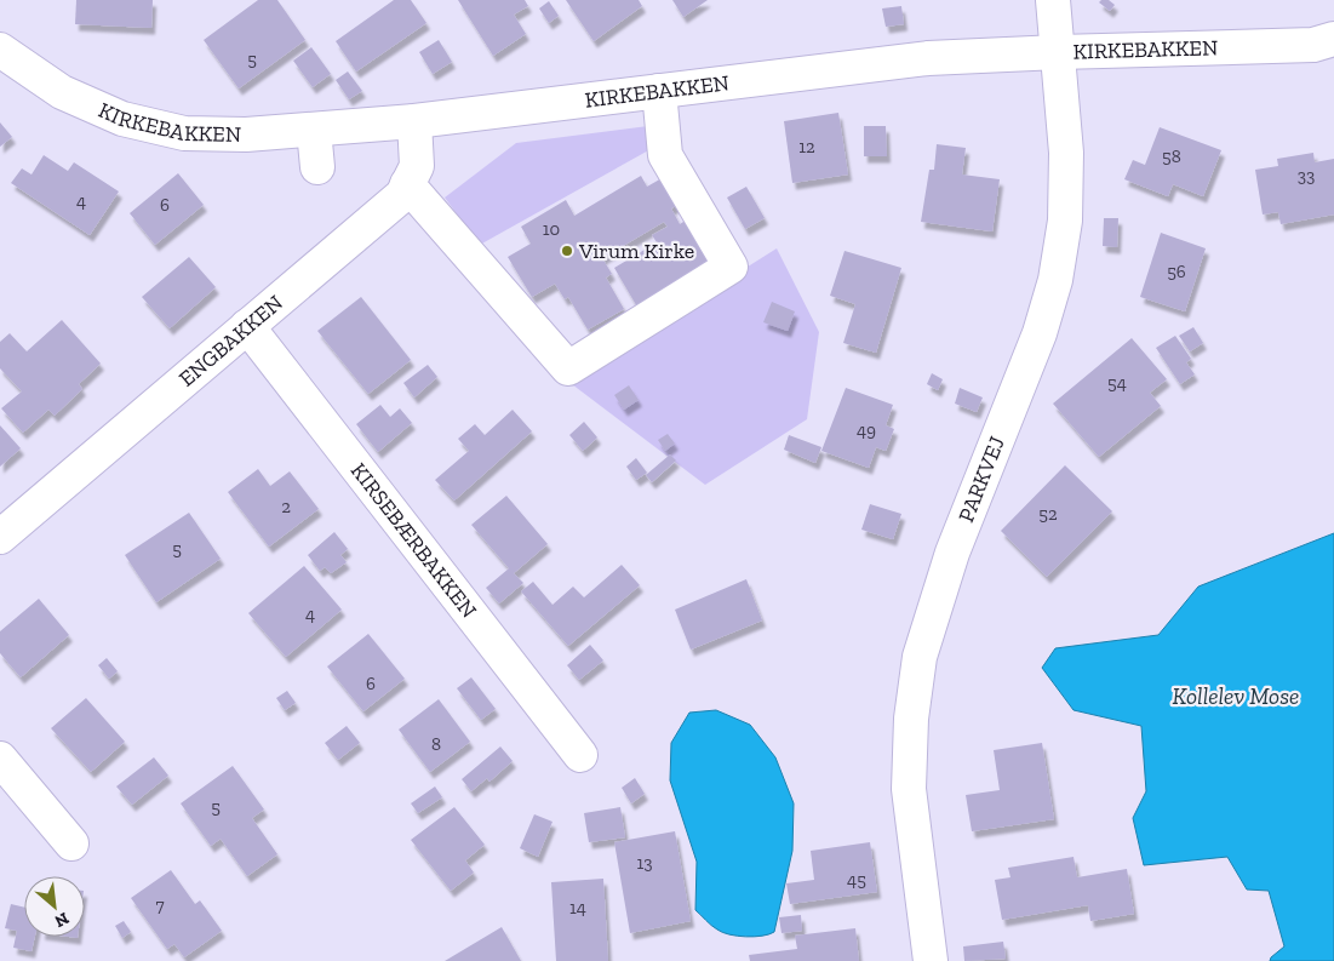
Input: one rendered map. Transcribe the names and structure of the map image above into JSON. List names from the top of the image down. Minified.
{"streets":{"street":["KIRKEBAKKEN","ENGBAKKEN","PARKVEJ","KIRSEBÆRBAKKEN"]},"crossings":[["KIRKEBAKKEN","ENGBAKKEN"],["KIRKEBAKKEN","PARKVEJ"],["ENGBAKKEN","KIRSEBÆRBAKKEN"]],"water":["Kollelev Mose"],"places":["Virum Kirke"],"house_numbers":["5","12","58","33","4","6","10","56","54","49","2","52","5","4","6","8","5","13","45","7","14"],"north":"bottom right"}
